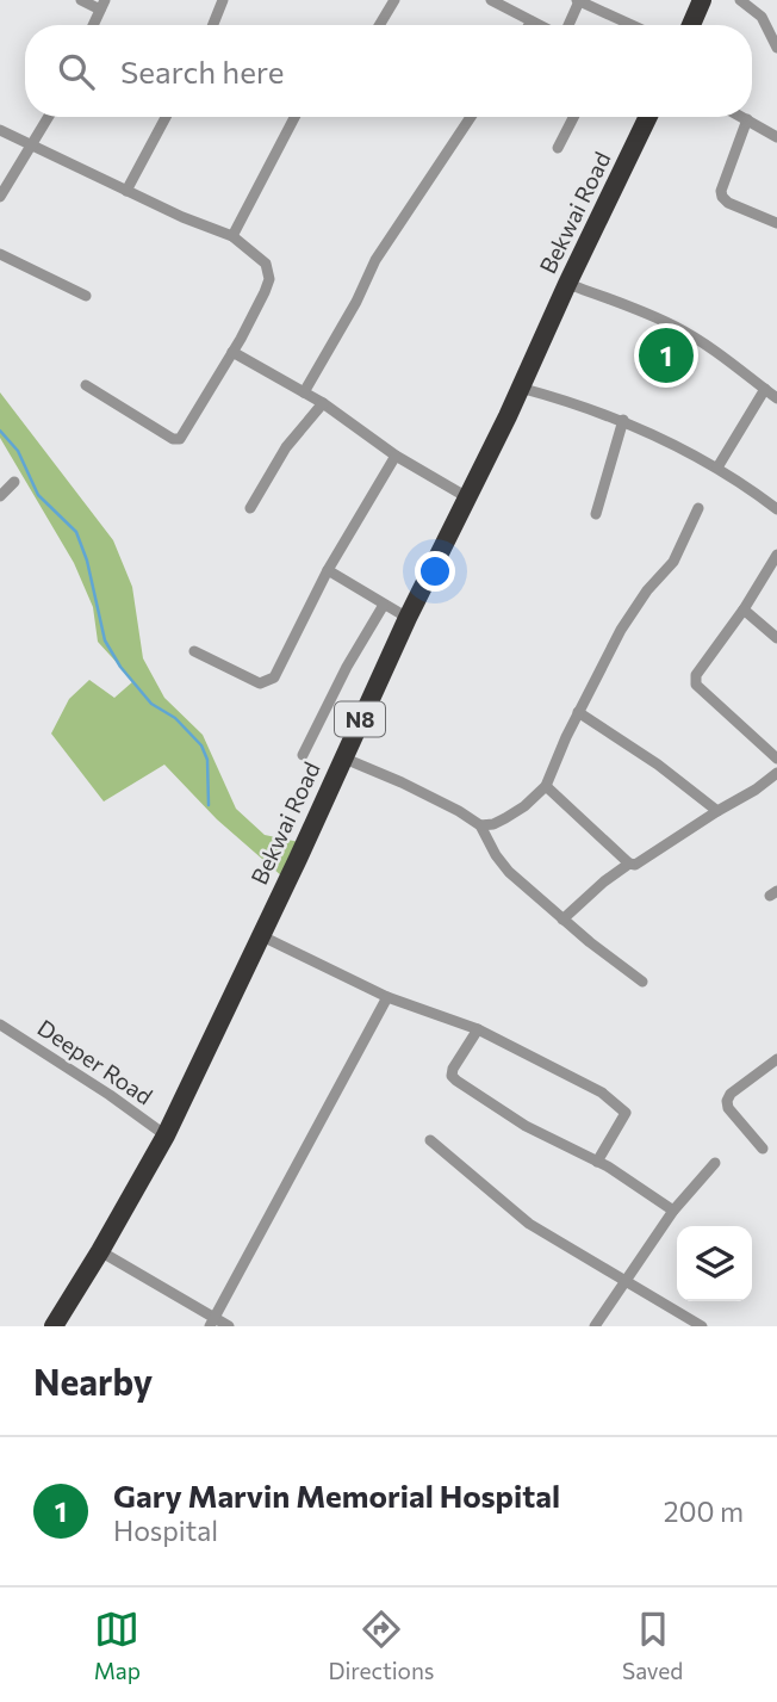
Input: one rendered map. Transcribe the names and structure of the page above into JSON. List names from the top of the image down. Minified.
{"streets":{"highway":["Bekwai Road","N8"],"street":["Deeper Road"]},"crossings":[["Bekwai Road","Deeper Road"]],"page":{"search":"Search here","pins":"1","heading":"Nearby","list":[{"mark":"1","name":"Gary Marvin Memorial Hospital","note":"Hospital","value":"200 m"}],"nav":["Map","Directions","Saved"]}}
